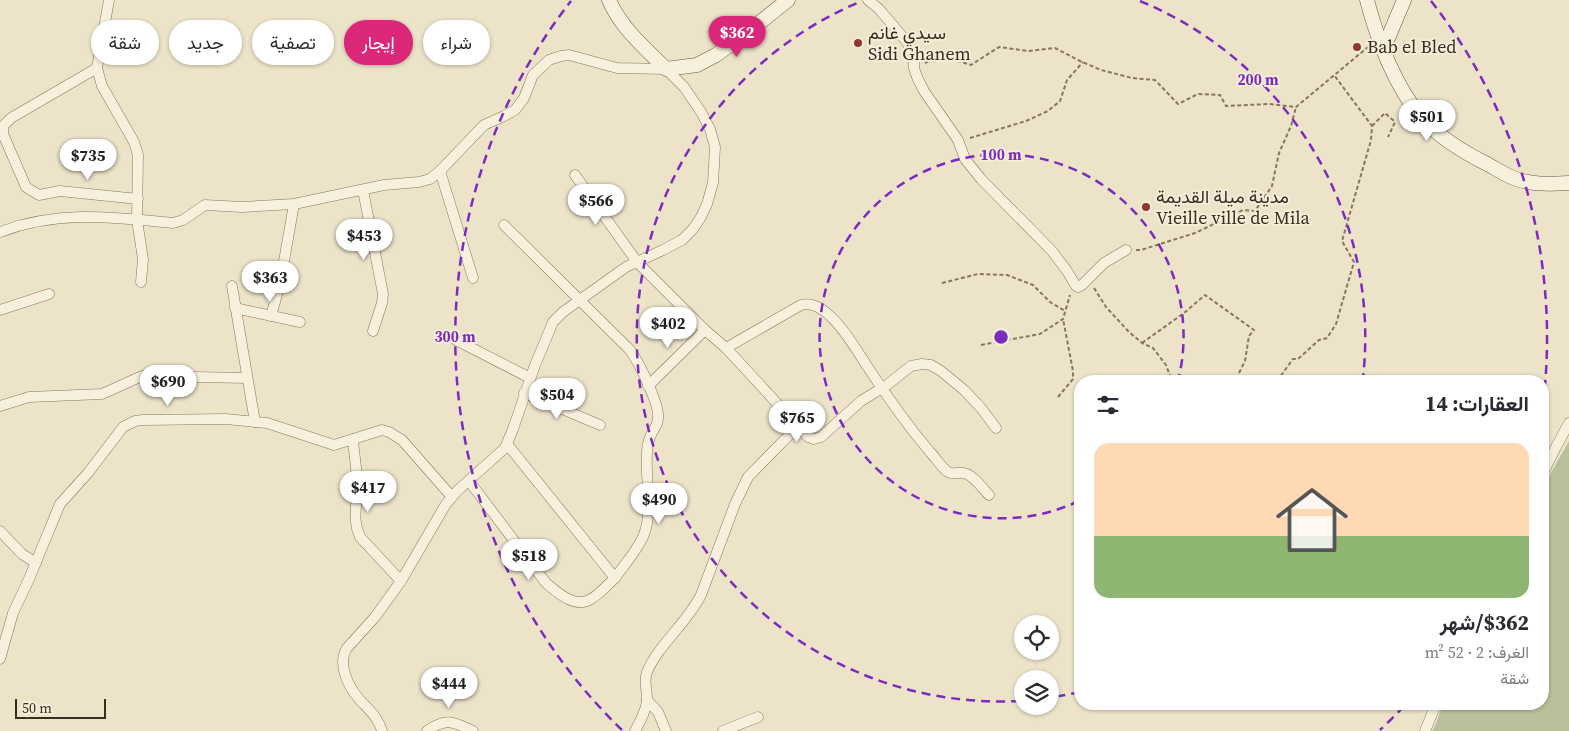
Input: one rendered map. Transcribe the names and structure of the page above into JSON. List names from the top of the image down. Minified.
{"places":["سيدي غانم Sidi Ghanem","Bab el Bled","مدينة ميلة القديمة Vieille ville de Mila"],"scale_bar":"50 m","page":{"price":["$362","$501","$735","$566","$453","$363","$402","$690","$504","$765","$417","$490","$518","$444"],"chip":["شراء","إيجار","تصفية","جديد","شقة"],"heading":"العقارات: 14","list":[{"name":"$362/شهر","note":"الغرف: 2 · 52 m² · شقة"}],"scale":"50 m"},"rings":["200 m","100 m","300 m"]}
